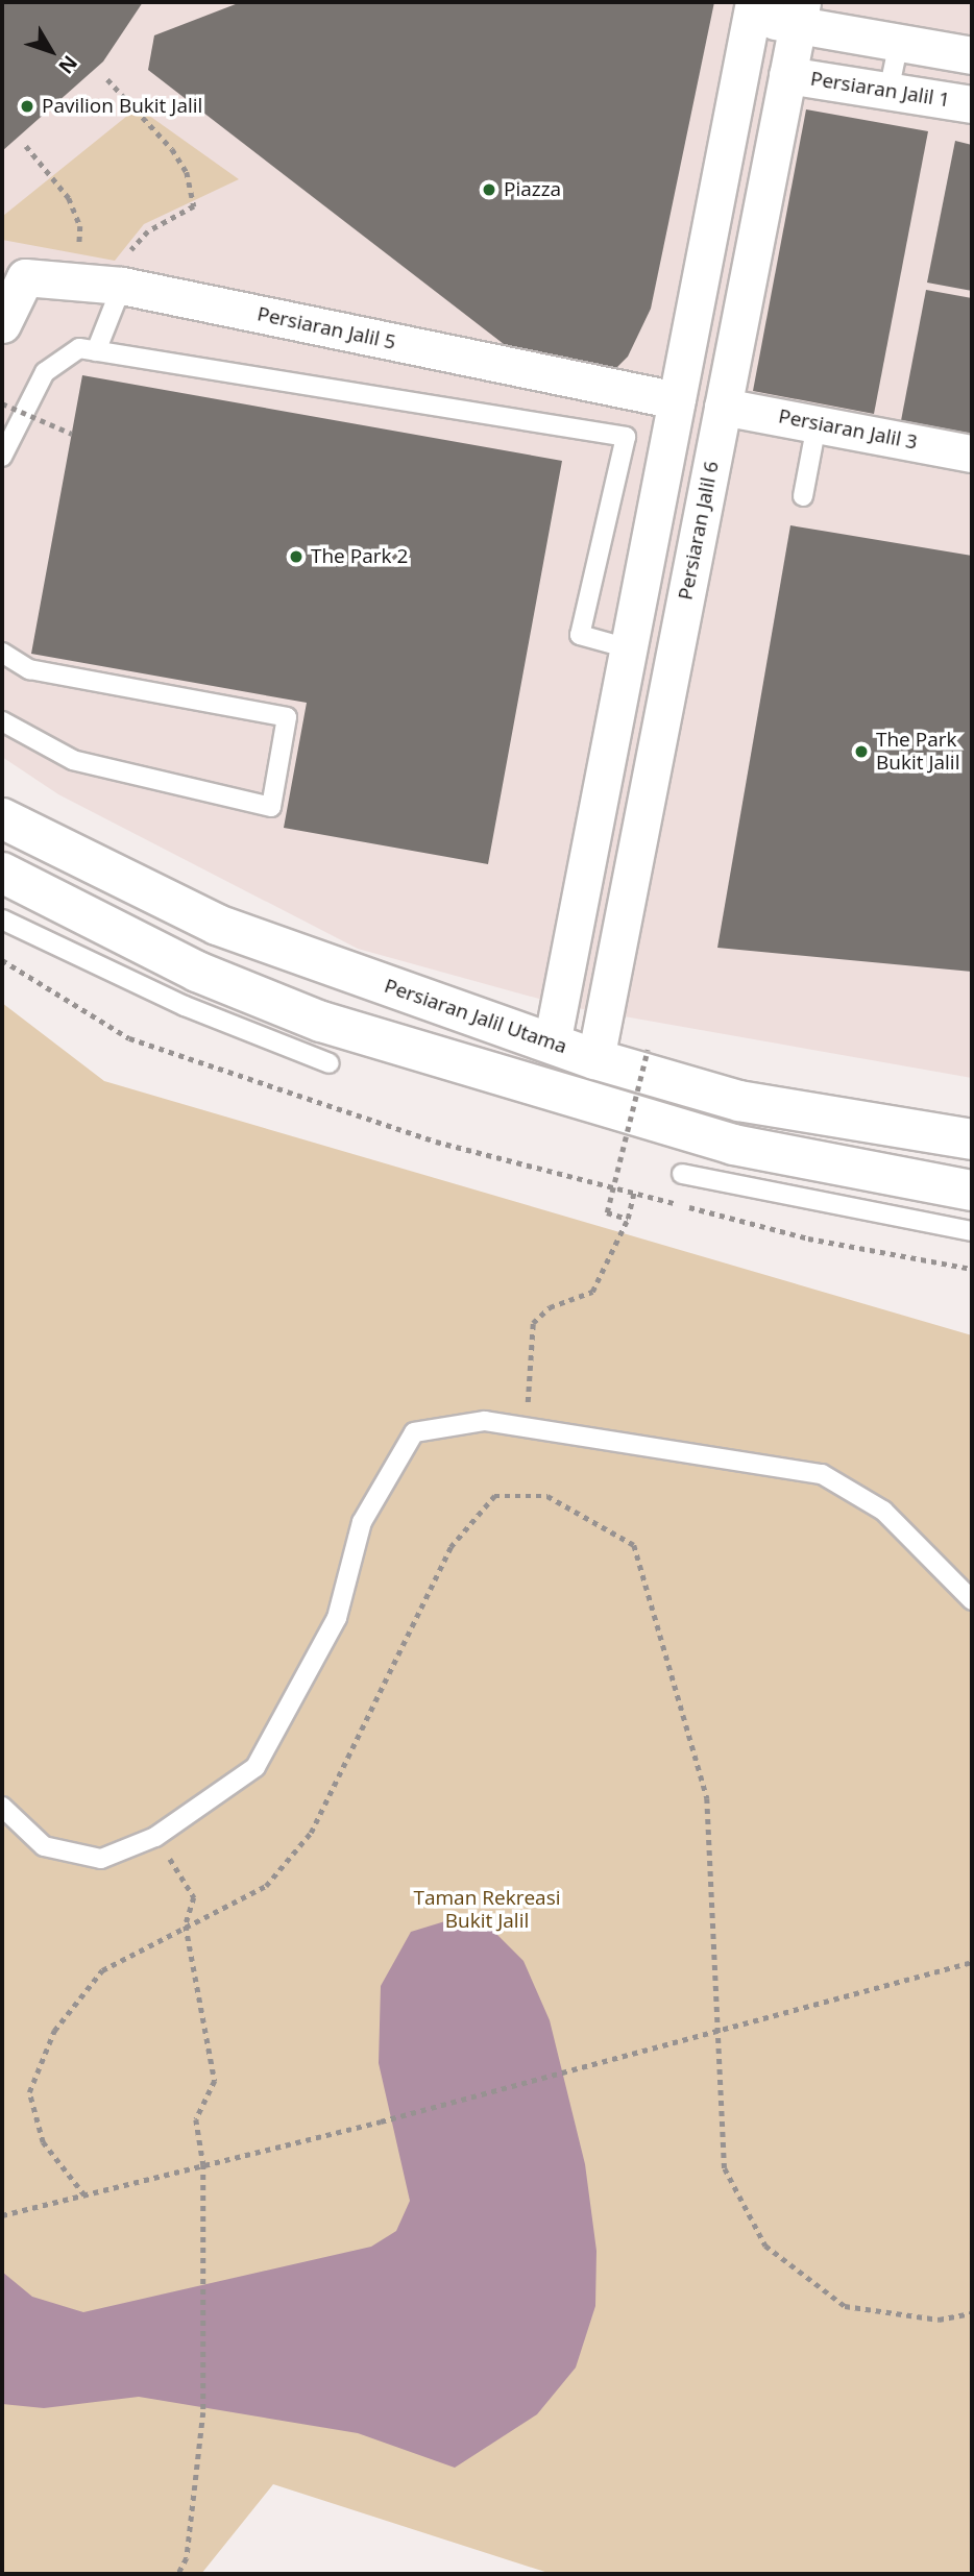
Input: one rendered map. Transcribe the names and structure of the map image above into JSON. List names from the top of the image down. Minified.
{"streets":{"street":["Persiaran Jalil 1","Persiaran Jalil 5","Persiaran Jalil 3","Persiaran Jalil 6","Persiaran Jalil Utama"]},"crossings":[["Persiaran Jalil 1","Persiaran Jalil 6"],["Persiaran Jalil 3","Persiaran Jalil 6"],["Persiaran Jalil 6","Persiaran Jalil Utama"]],"parks":["Taman Rekreasi Bukit Jalil"],"places":["Pavilion Bukit Jalil","Piazza","The Park 2","The Park Bukit Jalil"],"north":"bottom right"}
